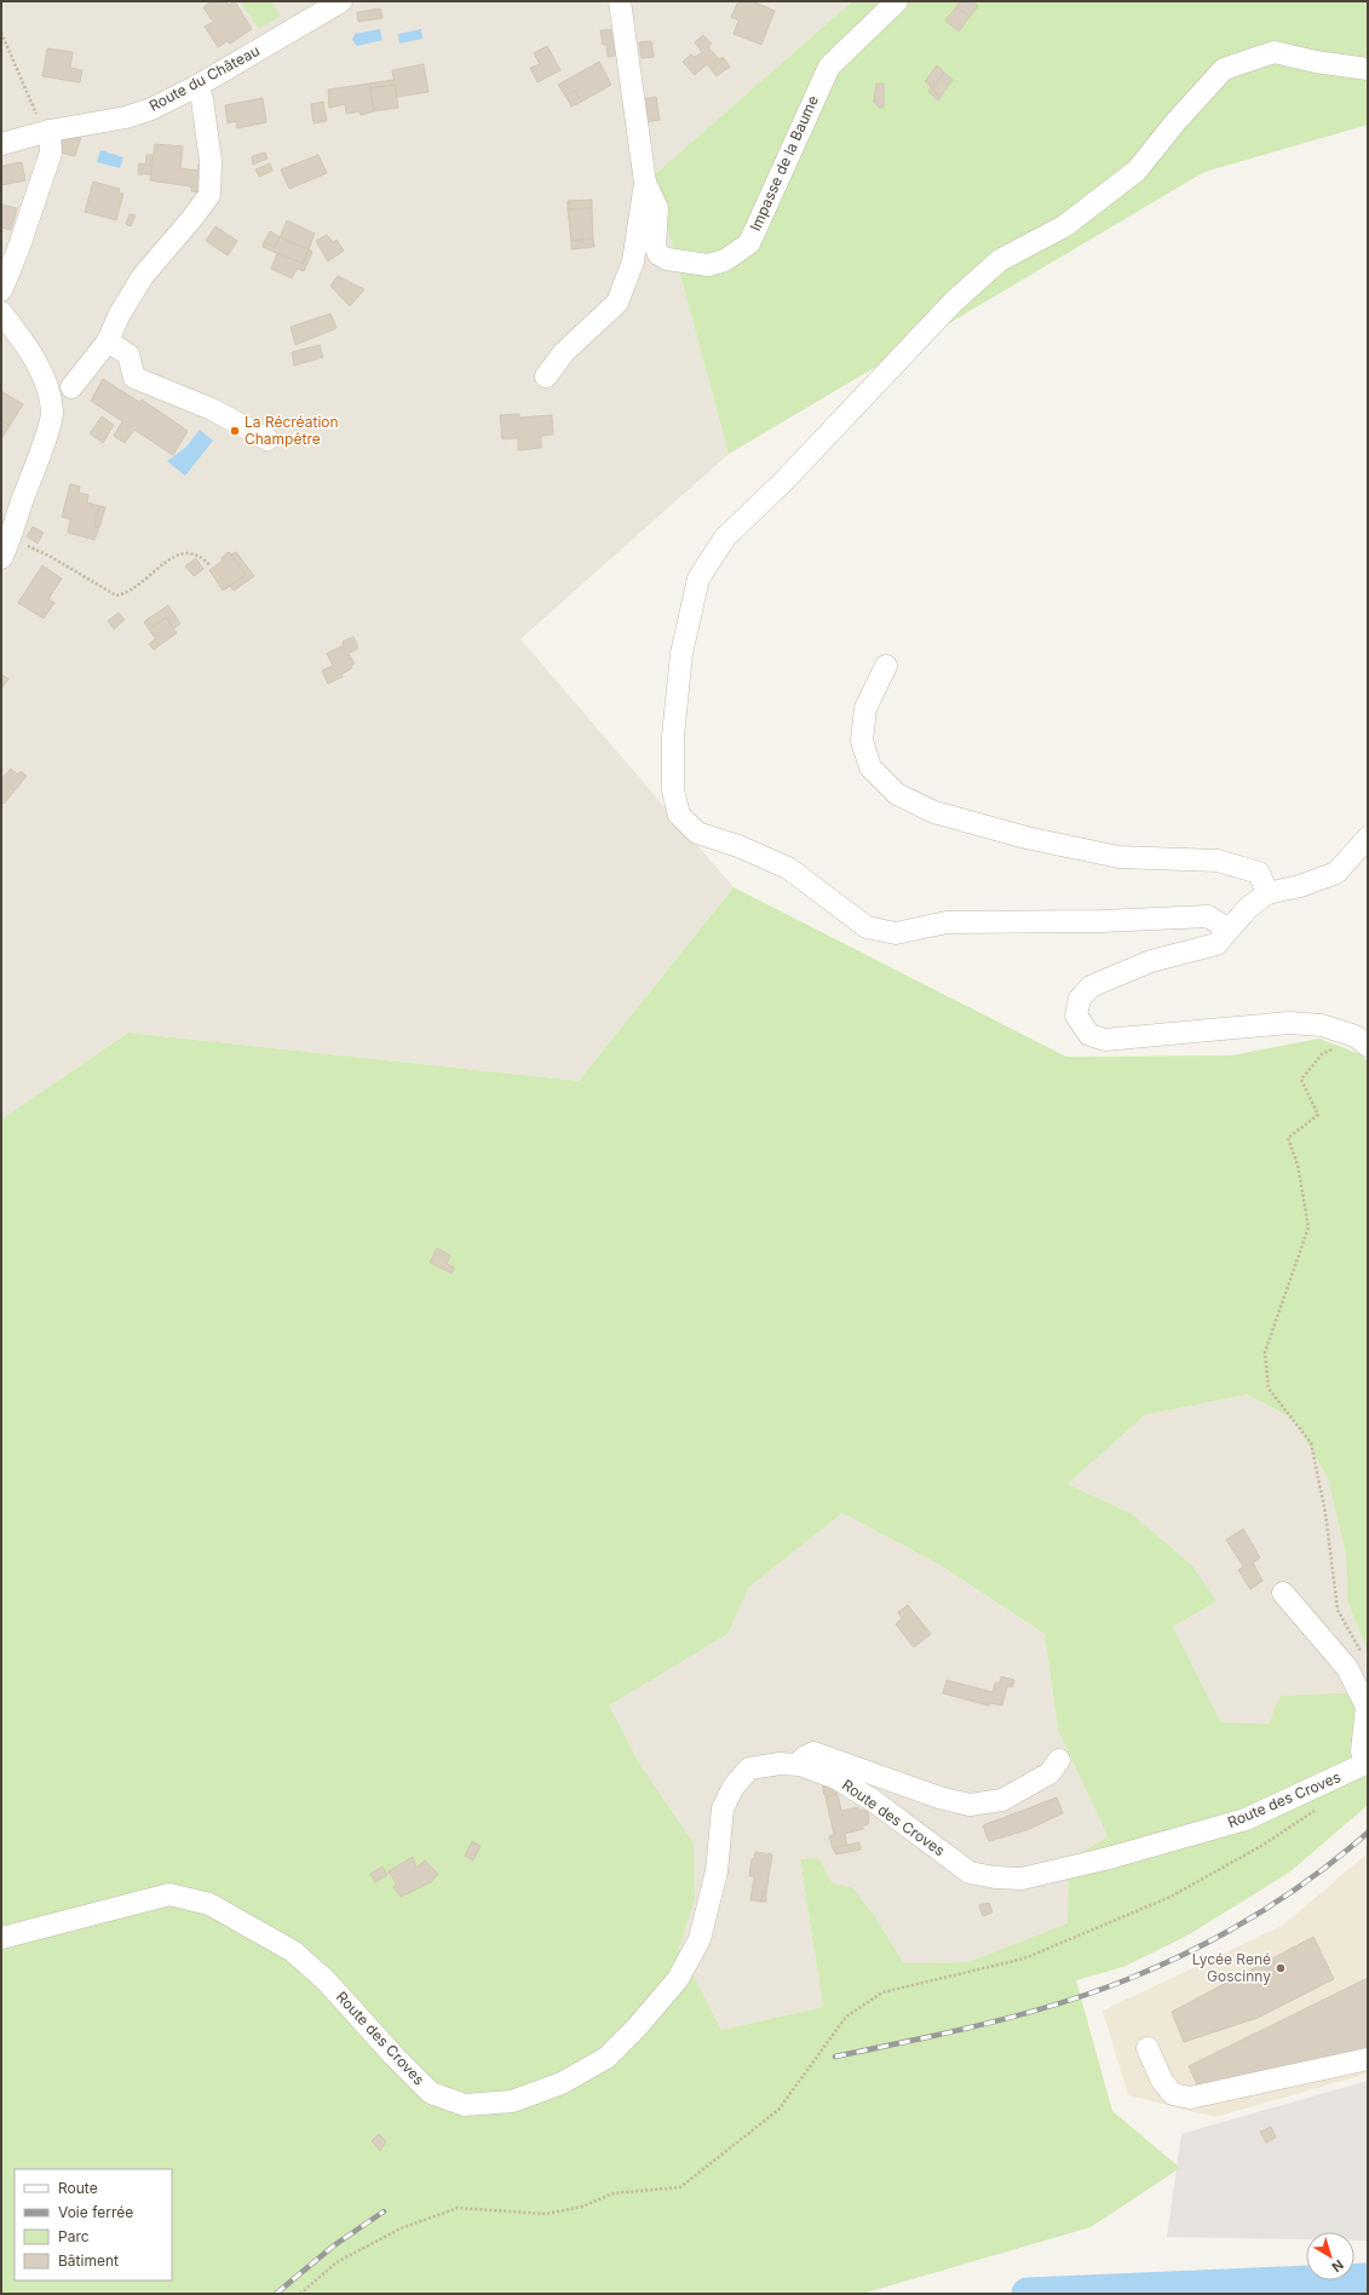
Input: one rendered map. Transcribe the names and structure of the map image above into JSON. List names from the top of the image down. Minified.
{"streets":{"street":["Route du Château","Impasse de la Baume","Route des Croves"]},"places":["La Récréation Champêtre","Lycée René Goscinny"],"legend":["Route","Voie ferrée","Parc","Bâtiment"],"north":"bottom right"}
